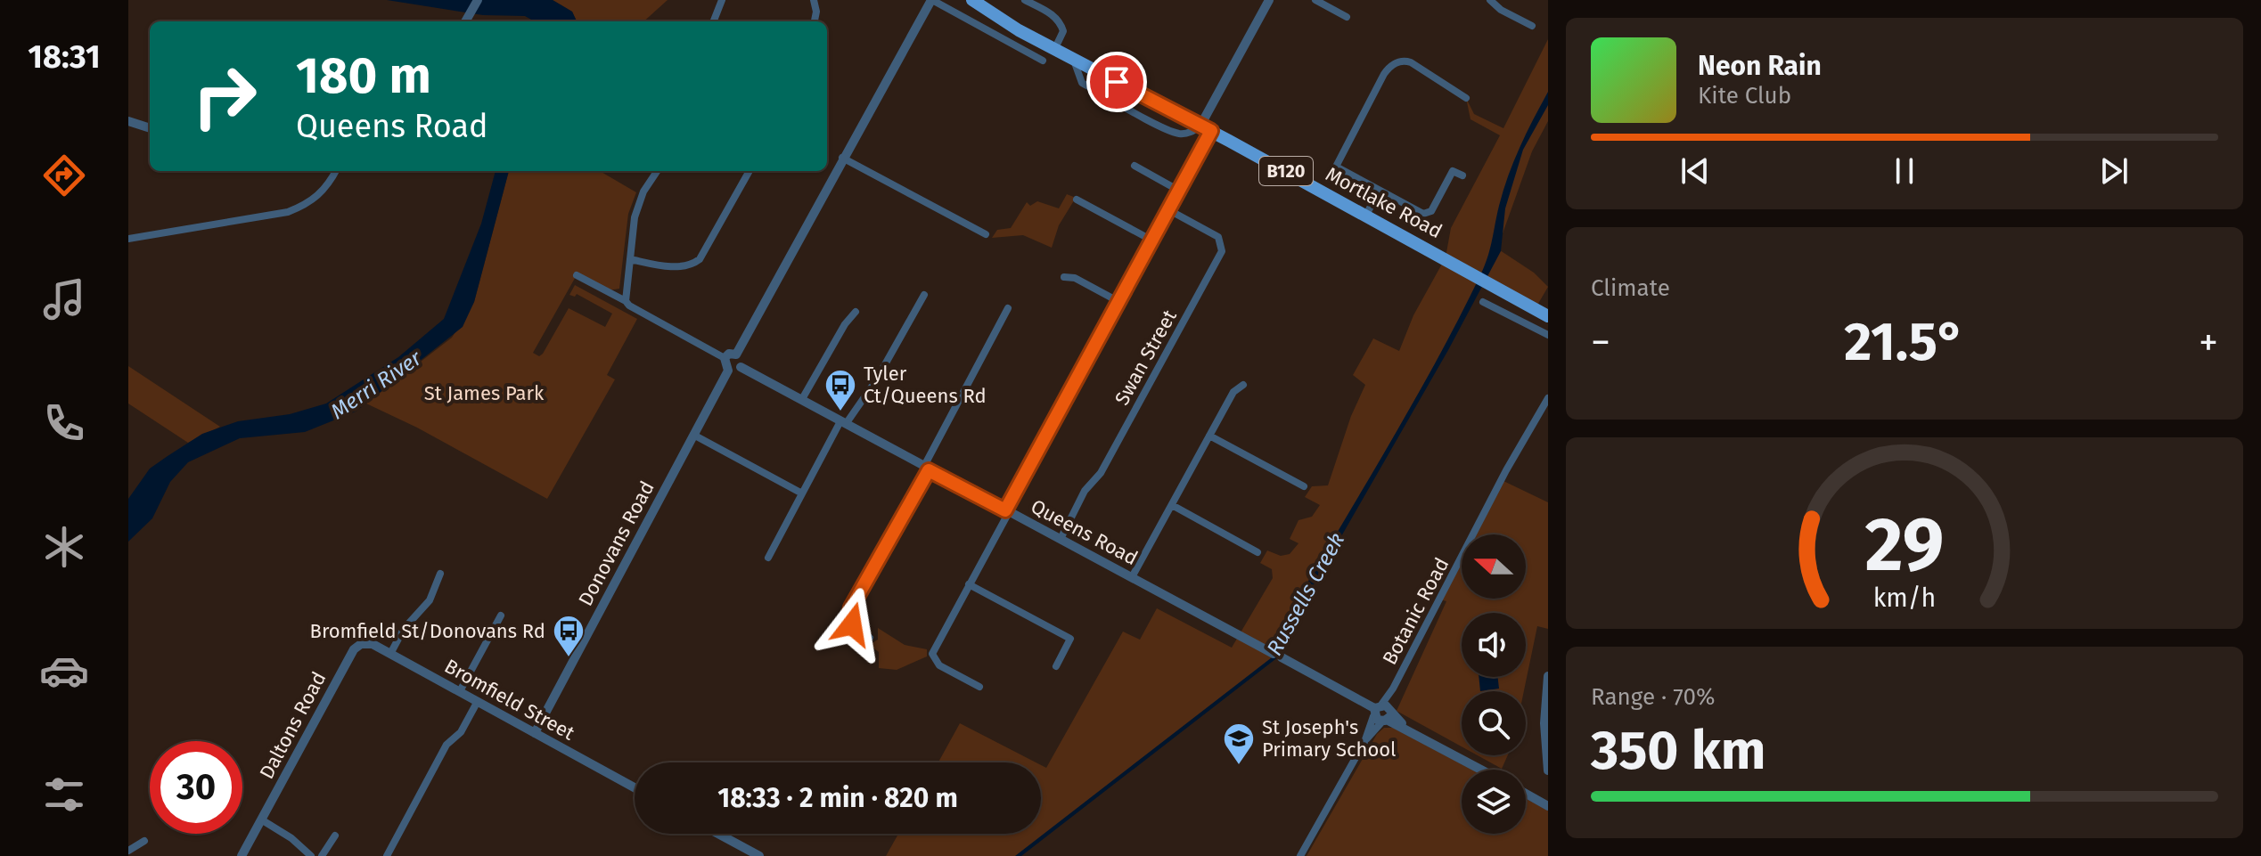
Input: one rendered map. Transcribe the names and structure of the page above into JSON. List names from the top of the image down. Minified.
{"streets":{"main road":["B120","Mortlake Road"],"street":["Swan Street","Queens Road","Donovans Road","Botanic Road","Bromfield Street","Daltons Road"]},"crossings":[["Swan Street","Queens Road"],["Queens Road","Donovans Road"],["Queens Road","Botanic Road"],["Donovans Road","Bromfield Street"],["Bromfield Street","Daltons Road"]],"water":["Merri River","Russells Creek"],"parks":["St James Park"],"places":{"bus stop":["Tyler Ct/Queens Rd","Bromfield St/Donovans Rd"],"school or university":["St Joseph's Primary School"]},"north":"left","page":{"tabs":"18:31","turn":["180 m","Queens Road"],"song":["Neon Rain","Kite Club"],"tile":["Climate",["Range · 70%","350 km"]],"heat":["−","21.5°","+"],"limit":"30","trip":"18:33 · 2 min · 820 m","gauge":["29","km/h"]}}
